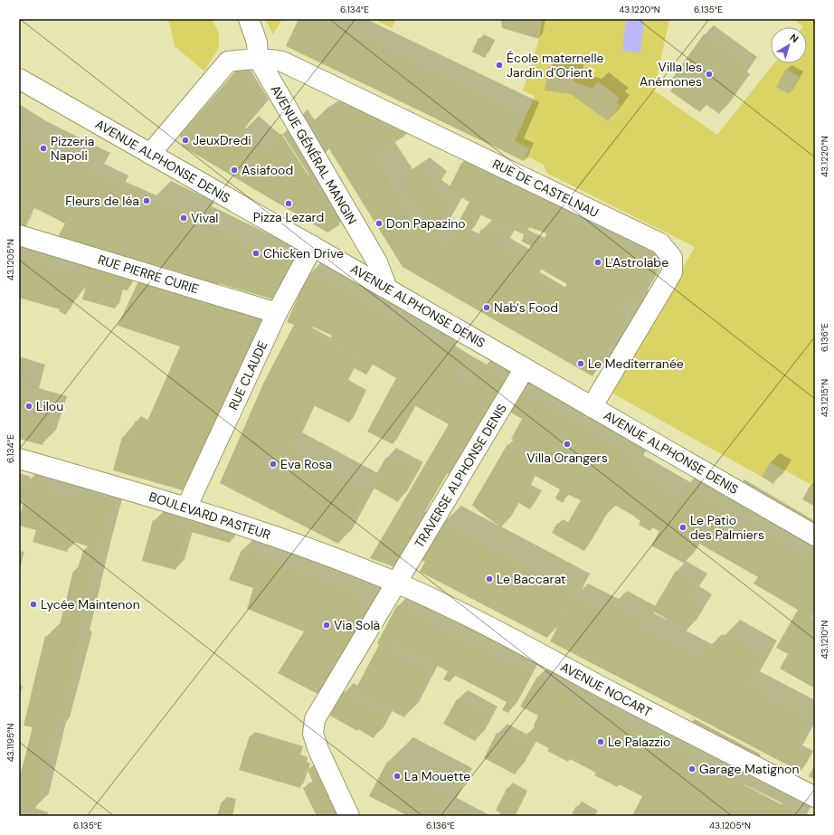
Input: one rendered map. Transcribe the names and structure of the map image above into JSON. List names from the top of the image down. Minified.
{"streets":{"street":["AVENUE GÉNÉRAL MANGIN","AVENUE ALPHONSE DENIS","RUE DE CASTELNAU","RUE PIERRE CURIE","RUE CLAUDE","TRAVERSE ALPHONSE DENIS","BOULEVARD PASTEUR","AVENUE NOCART"]},"crossings":[["AVENUE GÉNÉRAL MANGIN","AVENUE ALPHONSE DENIS"],["AVENUE GÉNÉRAL MANGIN","RUE DE CASTELNAU"],["AVENUE ALPHONSE DENIS","RUE DE CASTELNAU"],["AVENUE ALPHONSE DENIS","RUE CLAUDE"],["AVENUE ALPHONSE DENIS","TRAVERSE ALPHONSE DENIS"],["RUE PIERRE CURIE","RUE CLAUDE"],["RUE CLAUDE","BOULEVARD PASTEUR"],["TRAVERSE ALPHONSE DENIS","BOULEVARD PASTEUR"],["TRAVERSE ALPHONSE DENIS","AVENUE NOCART"],["BOULEVARD PASTEUR","AVENUE NOCART"]],"places":["École maternelle Jardin d'Orient","Villa les Anémones","JeuxDredi","Pizzeria Napoli","Asiafood","Fleurs de léa","Pizza Lezard","Vival","Don Papazino","Chicken Drive","L'Astrolabe","Nab's Food","Le Mediterranée","Lilou","Villa Orangers","Eva Rosa","Le Patio des Palmiers","Le Baccarat","Lycée Maintenon","Via Solà","Le Palazzio","Garage Matignon","La Mouette"],"north":"top right","coordinates":["6.134°E","43.1220°N","6.135°E","43.1205°N","6.136°E","43.1215°N","43.1210°N","43.1195°N"]}
